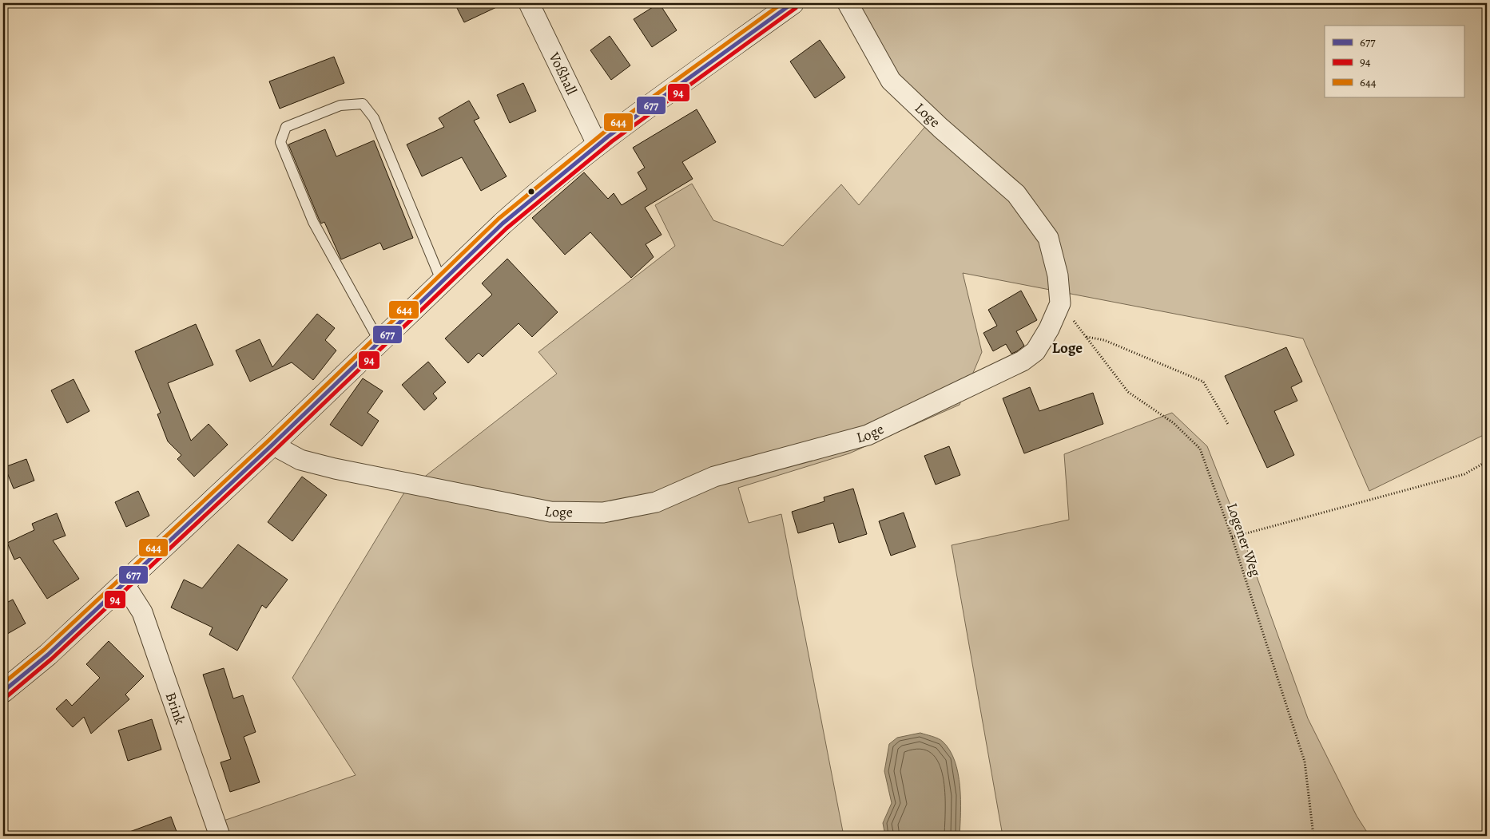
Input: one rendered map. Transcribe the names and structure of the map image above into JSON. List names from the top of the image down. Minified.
{"streets":{"street":["Voßhall","Loge","Brink"],"path":["Logener Weg"]},"crossings":[["Loge","Logener Weg"]],"districts":["Loge"],"lines":["transit line 677","transit line 644","transit line 94"],"legend":["677","94","644"]}
